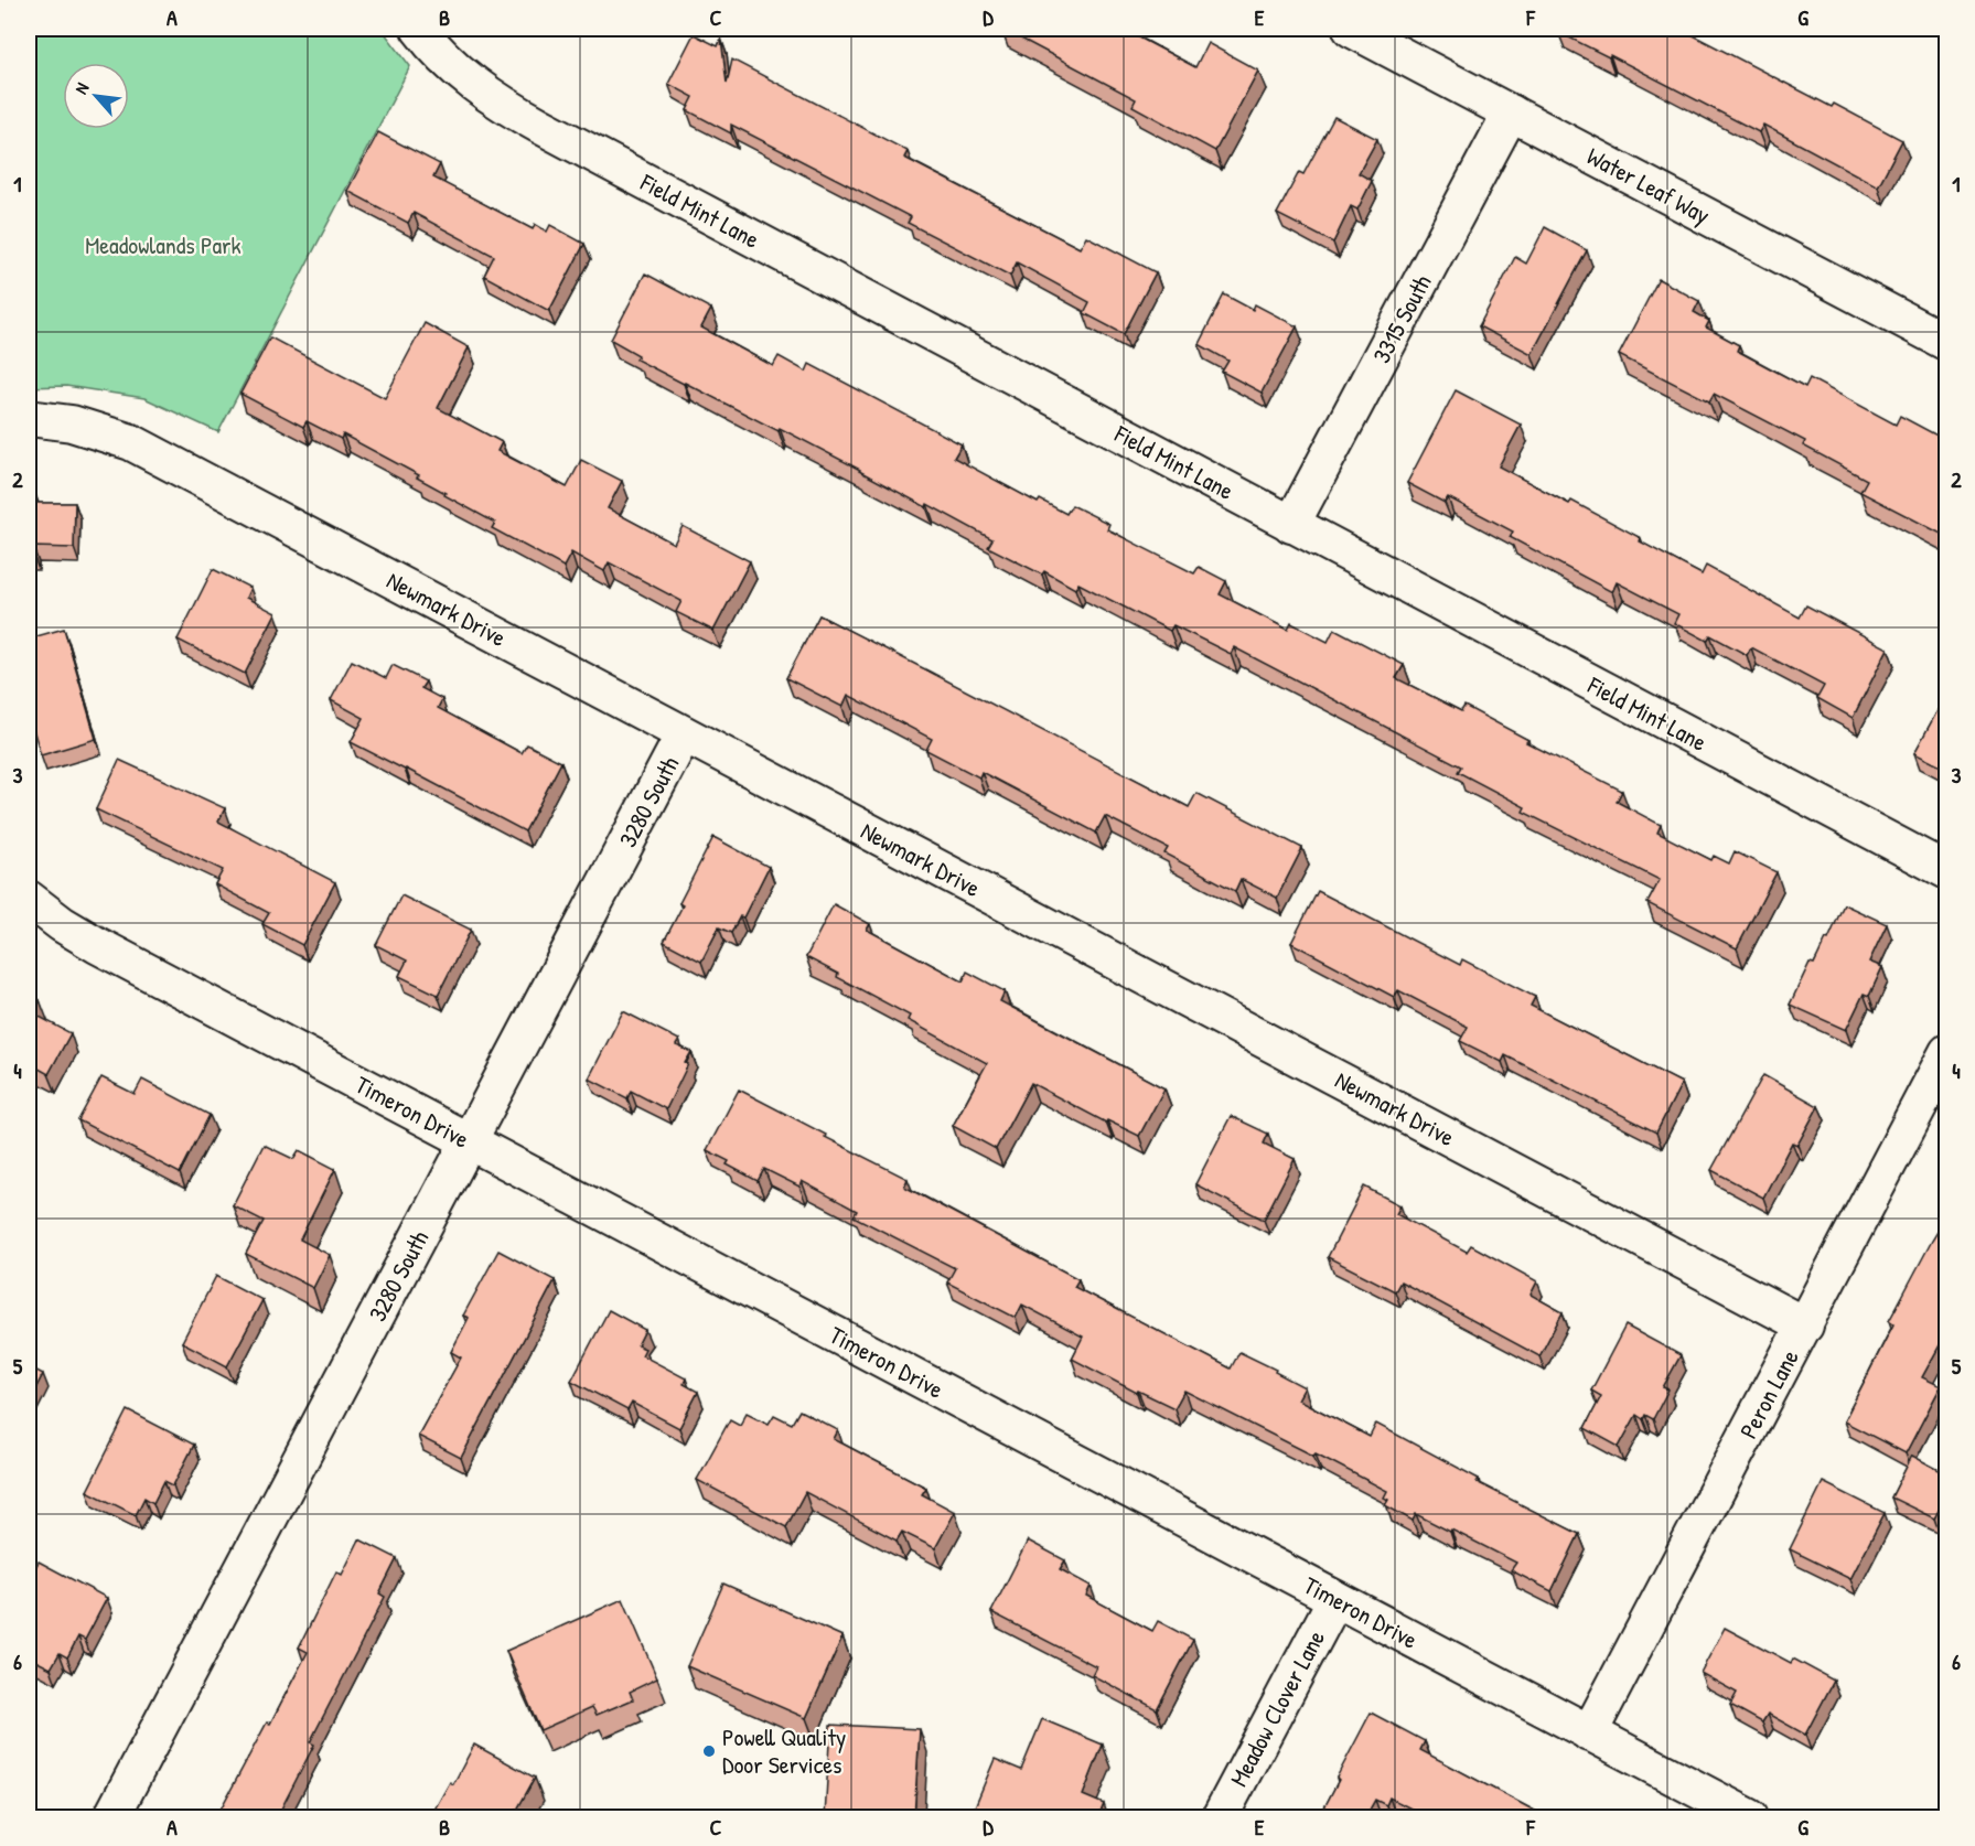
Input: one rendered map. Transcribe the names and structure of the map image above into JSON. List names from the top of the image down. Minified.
{"streets":{"street":["Water Leaf Way","Field Mint Lane","3315 South","Newmark Drive","3280 South","Timeron Drive","Peron Lane","Meadow Clover Lane"]},"crossings":[["Water Leaf Way","3315 South"],["Field Mint Lane","3315 South"],["Newmark Drive","3280 South"],["Newmark Drive","Peron Lane"],["3280 South","Timeron Drive"],["Timeron Drive","Peron Lane"],["Timeron Drive","Meadow Clover Lane"]],"parks":["Meadowlands Park"],"places":["Powell Quality Door Services"],"north":"top left","grid":{"columns":["A","B","C","D","E","F","G"],"rows":["1","2","3","4","5","6"]}}
